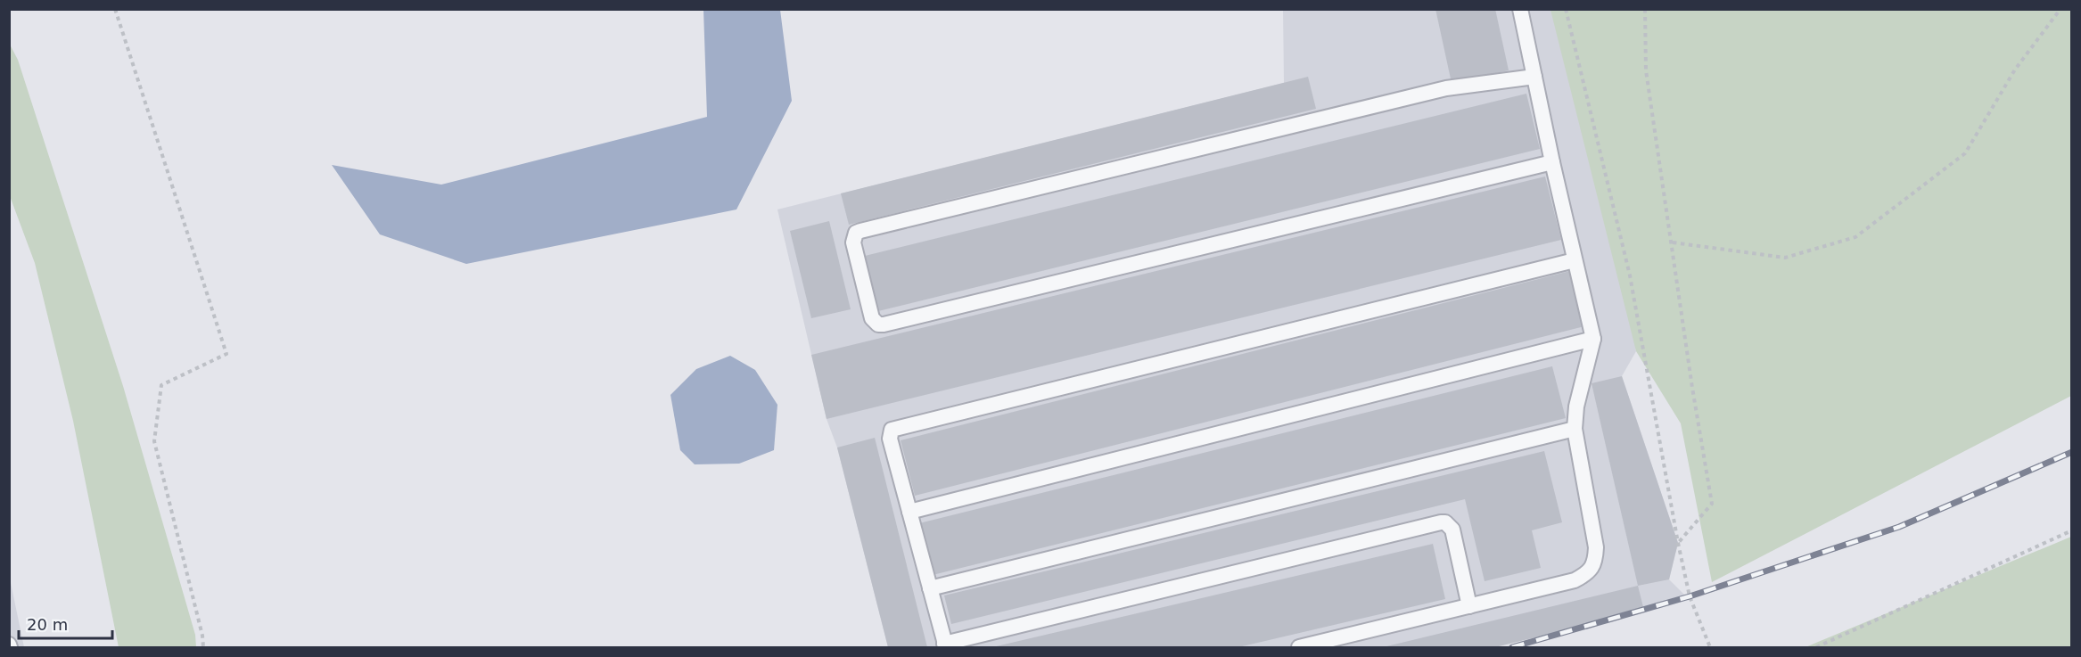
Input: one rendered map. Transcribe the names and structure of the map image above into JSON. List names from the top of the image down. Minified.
{"scale_bar":"20 m"}
